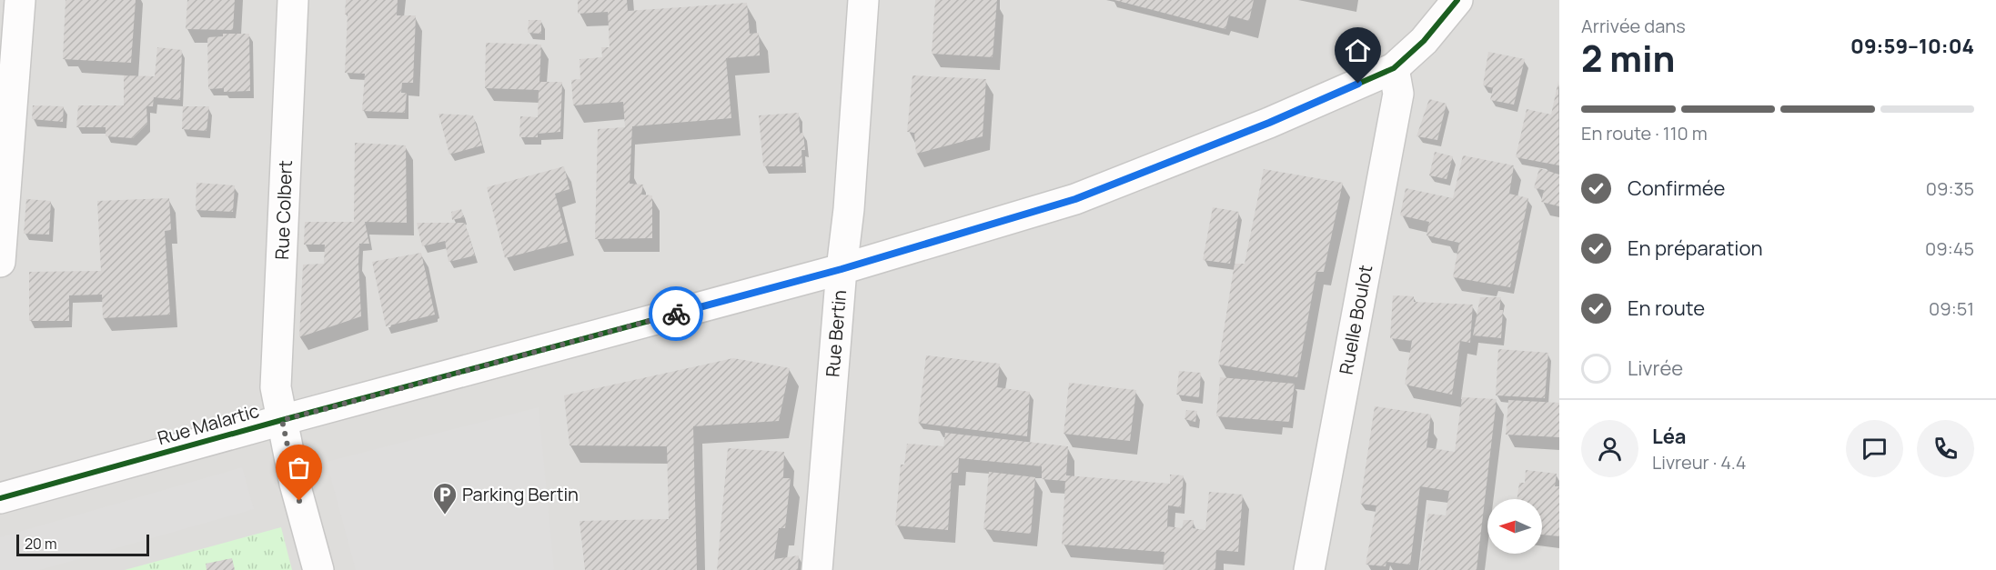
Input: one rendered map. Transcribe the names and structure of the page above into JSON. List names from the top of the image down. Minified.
{"streets":{"street":["Rue Colbert","Ruelle Boulot","Rue Bertin","Rue Malartic"]},"crossings":[["Rue Colbert","Rue Malartic"],["Ruelle Boulot","Rue Malartic"],["Rue Bertin","Rue Malartic"]],"places":{"parking":["Parking Bertin"]},"scale_bar":"20 m","north":"left","page":{"heading":["2 min","Arrivée dans","09:59–10:04"],"panel":["Léa","Livreur · 4.4"],"bar":"En route · 110 m","list":[["Confirmée","09:35"],["En préparation","09:45"],["En route","09:51"],"Livrée"],"scale":"20 m"}}
